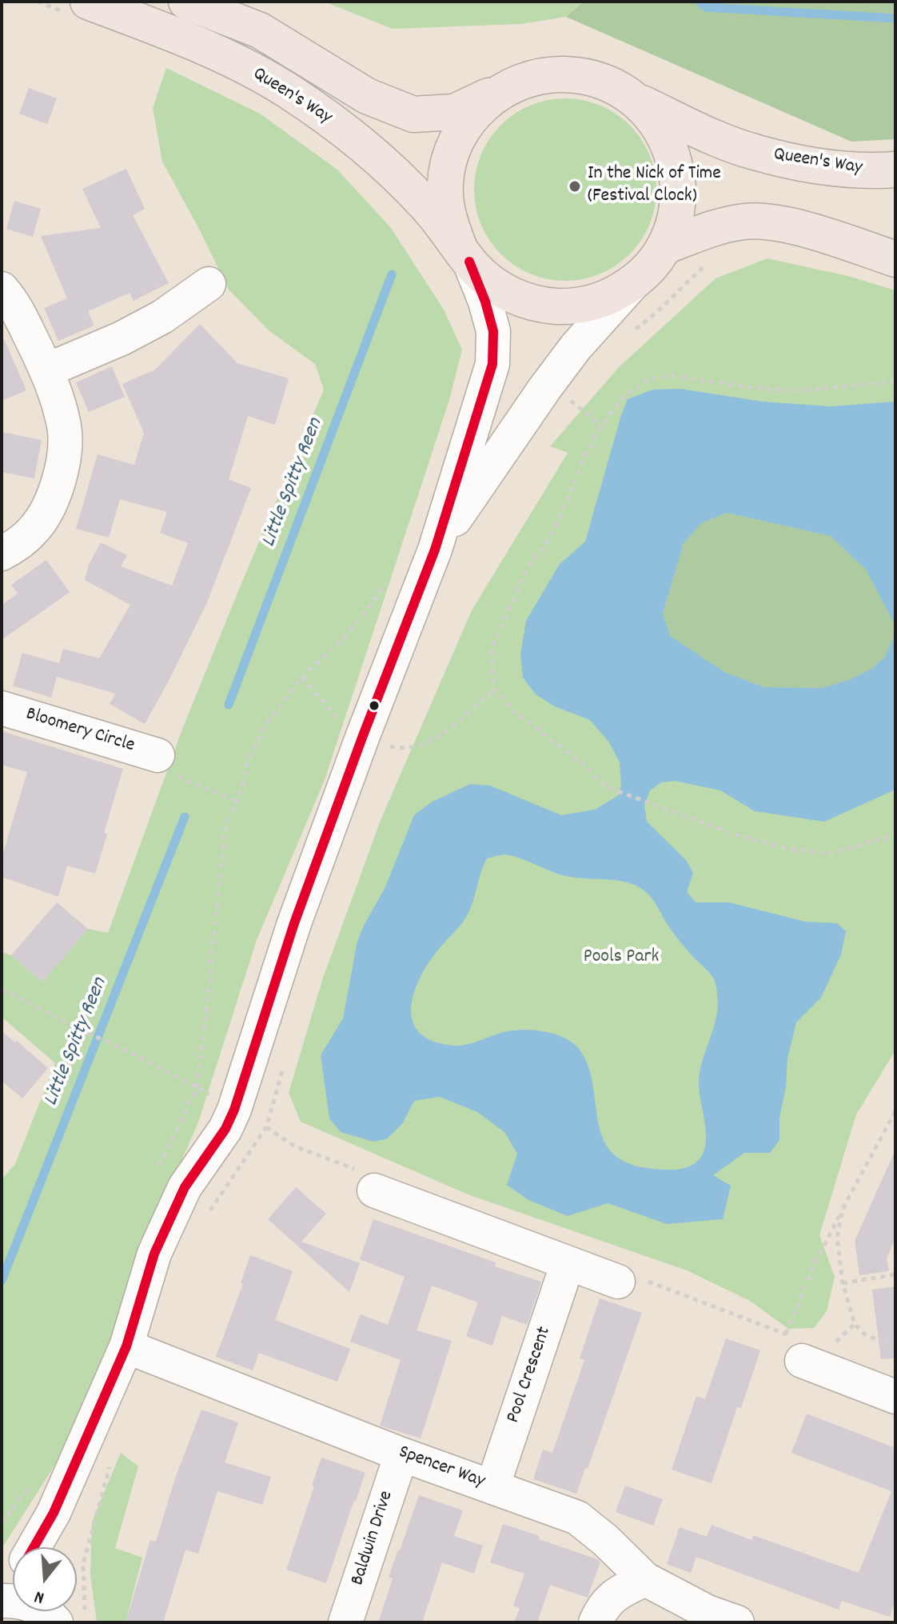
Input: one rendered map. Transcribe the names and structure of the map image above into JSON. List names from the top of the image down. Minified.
{"streets":{"main road":["Queen's Way"],"street":["Bloomery Circle","Pool Crescent","Spencer Way","Baldwin Drive"]},"crossings":[["Pool Crescent","Spencer Way"],["Spencer Way","Baldwin Drive"]],"water":["Little Spitty Reen"],"parks":["Pools Park"],"places":["In the Nick of Time (Festival Clock)"],"north":"bottom"}
